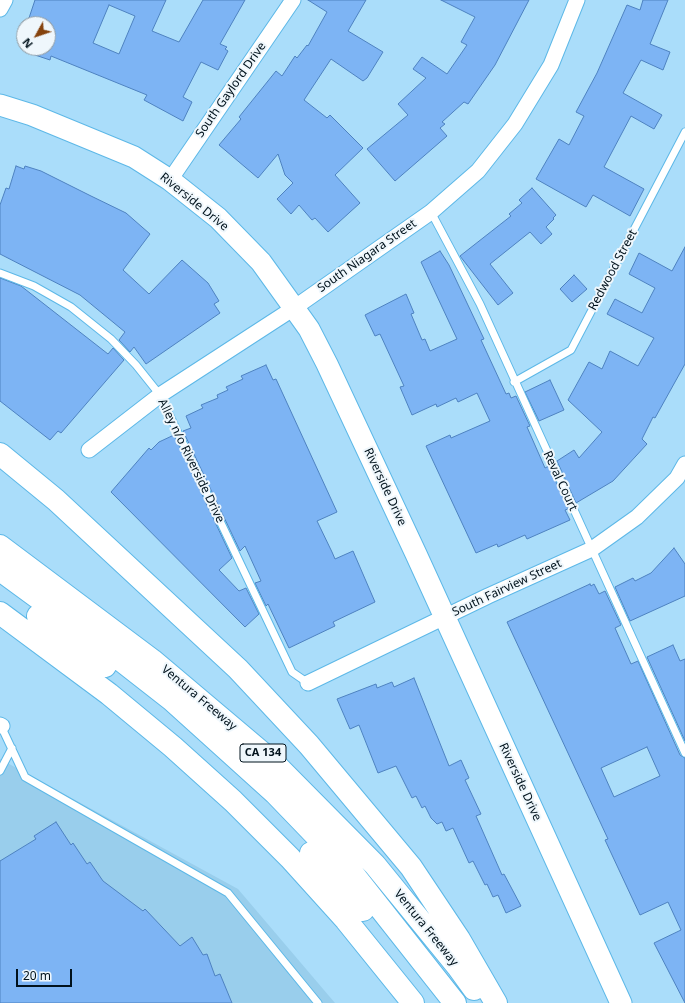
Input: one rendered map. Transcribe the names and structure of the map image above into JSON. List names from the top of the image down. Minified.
{"streets":{"highway":["Ventura Freeway","CA 134"],"main road":["Riverside Drive"],"street":["South Gaylord Drive","South Niagara Street","South Fairview Street"],"lane":["Redwood Street","Alley n/o Riverside Drive","Reval Court"]},"crossings":[["South Gaylord Drive","Riverside Drive"],["Riverside Drive","South Niagara Street"],["Riverside Drive","South Fairview Street"],["South Niagara Street","Alley n/o Riverside Drive"],["South Niagara Street","Reval Court"],["Redwood Street","Reval Court"],["Alley n/o Riverside Drive","South Fairview Street"],["Reval Court","South Fairview Street"]],"scale_bar":"20 m","north":"bottom left"}
